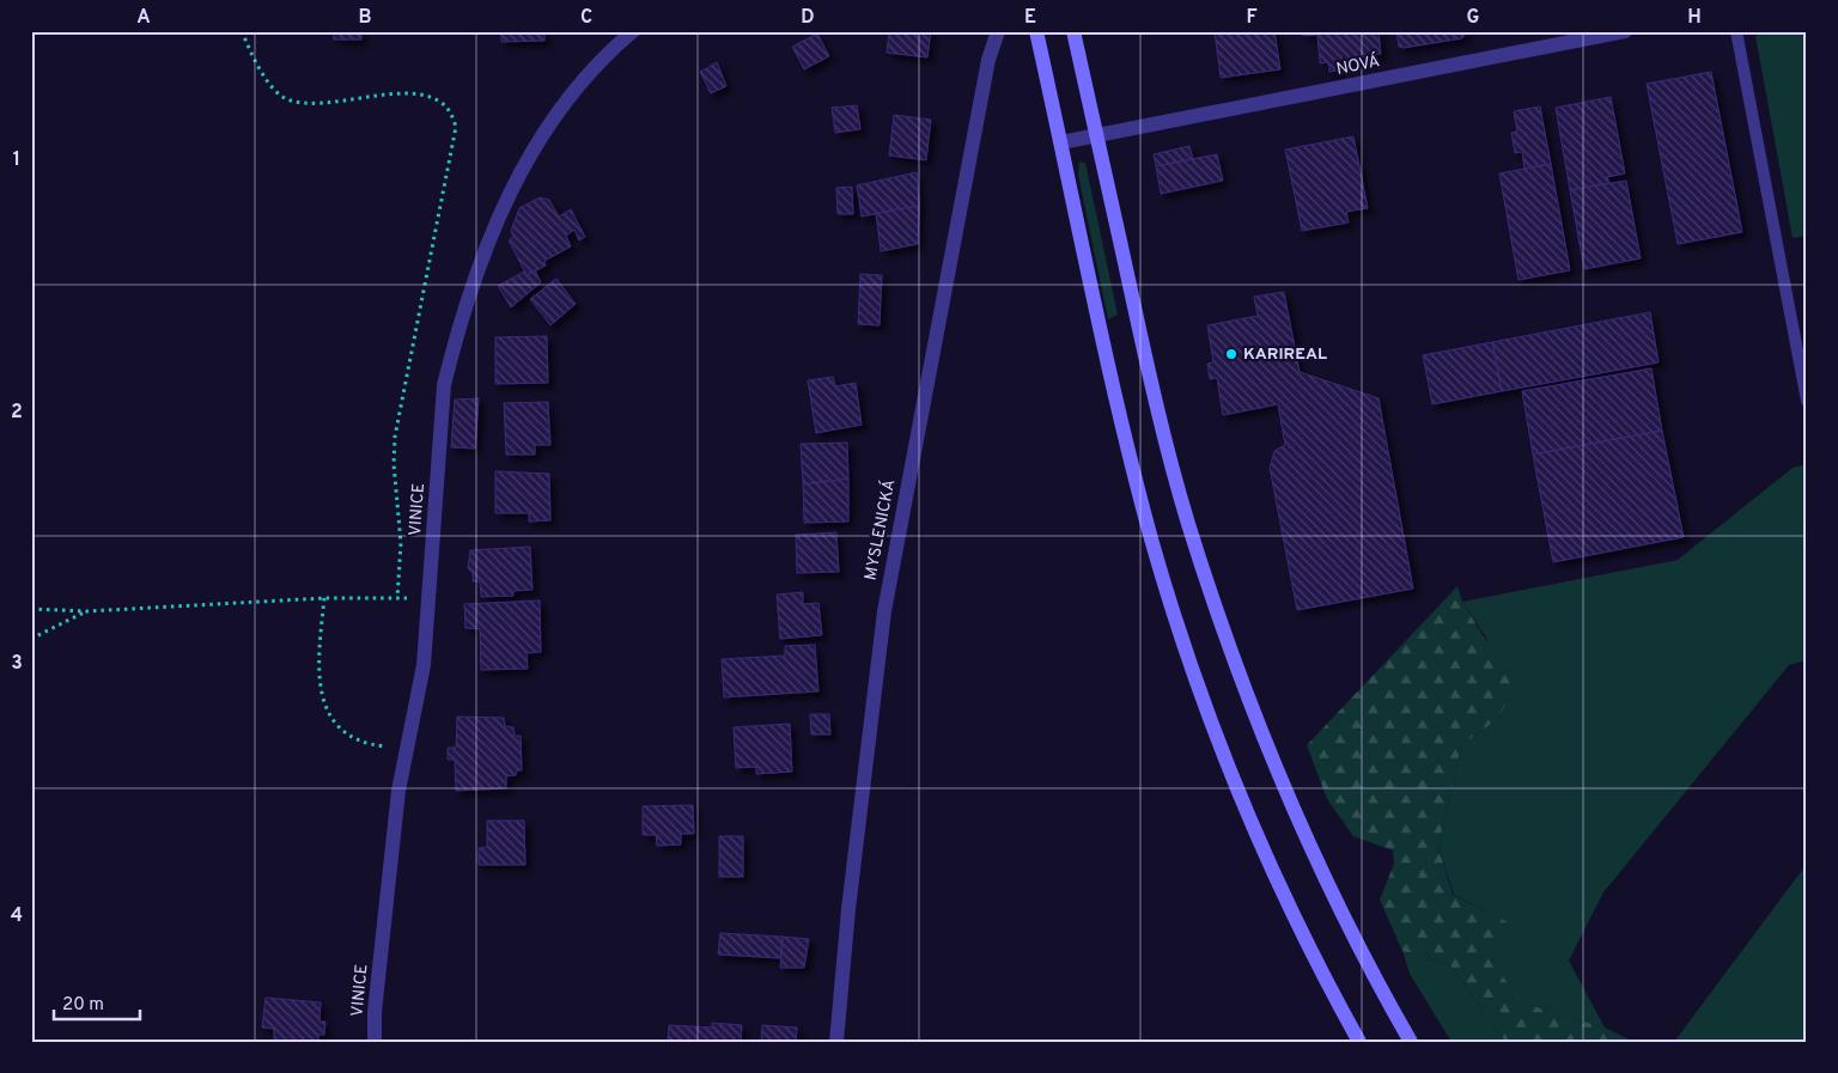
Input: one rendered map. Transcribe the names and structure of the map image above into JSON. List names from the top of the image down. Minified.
{"streets":{"street":["NOVÁ","VINICE","MYSLENICKÁ"]},"places":["KARIREAL"],"scale_bar":"20 m","grid":{"columns":["A","B","C","D","E","F","G","H"],"rows":["1","2","3","4"]}}
